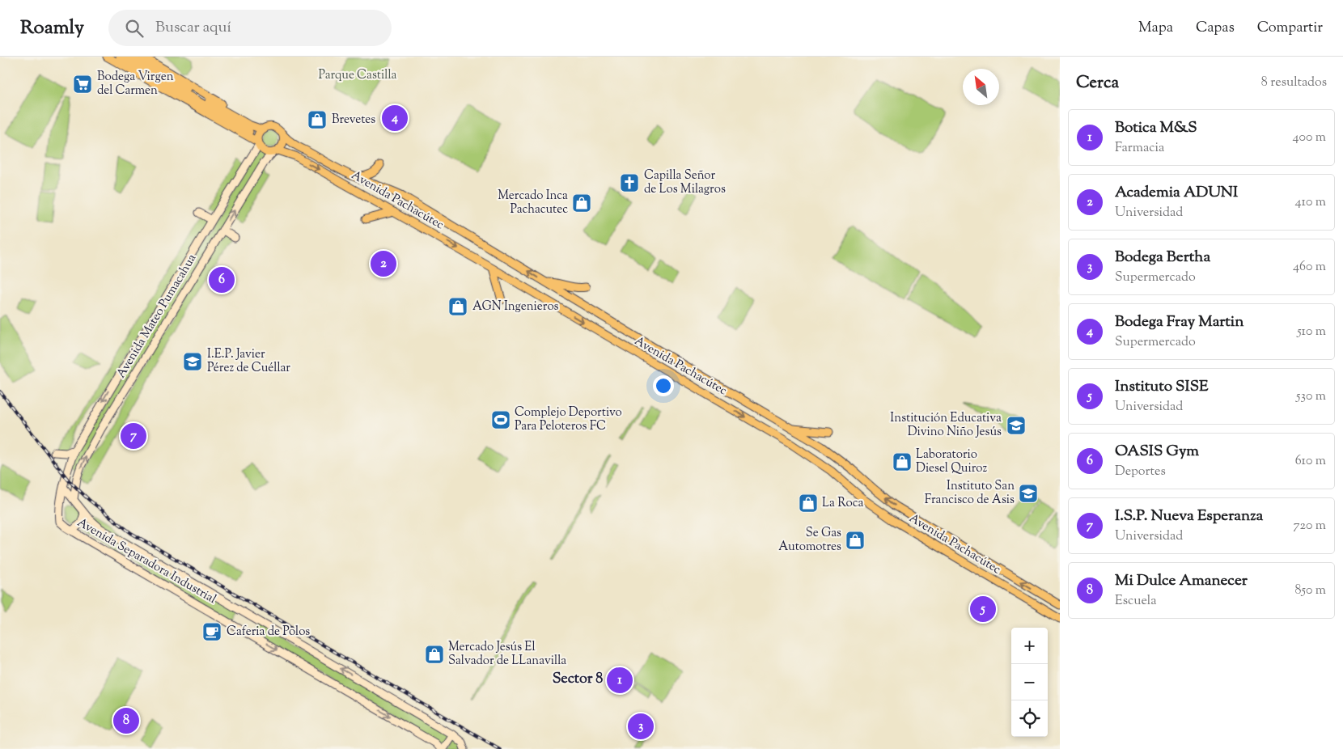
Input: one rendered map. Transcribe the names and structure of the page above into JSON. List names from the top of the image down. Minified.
{"streets":{"main road":["Avenida Pachacútec","Avenida Mateo Pumacahua","Avenida Separadora Industrial"]},"crossings":[["Avenida Pachacútec","Avenida Mateo Pumacahua"],["Avenida Mateo Pumacahua","Avenida Separadora Industrial"]],"districts":["Sector 8"],"parks":["Parque Castilla"],"places":{"supermarket":["Bodega Virgen del Carmen"],"shop":["Brevetes","Mercado Inca Pachacutec","AGN Ingenieros","Laboratorio Diesel Quiroz","La Roca","Se Gas Automotres","Mercado Jesús El Salvador de LLanavilla"],"church":["Capilla Señor de Los Milagros"],"school or university":["I.E.P. Javier Pérez de Cuéllar","Institución Educativa Divino Niño Jesús","Instituto San Francisco de Asis"],"sports":["Complejo Deportivo Para Peloteros FC"],"cafe":["Caferia de Polos"]},"north":"top left","page":{"header":"Roamly","search":"Buscar aquí","nav":["Mapa","Capas","Compartir"],"heading":["Cerca","8 resultados"],"pins":["4","2","6","7","5","1","8","3"],"list":[{"mark":"1","name":"Botica M&S","note":"Farmacia","value":"400 m"},{"mark":"2","name":"Academia ADUNI","note":"Universidad","value":"410 m"},{"mark":"3","name":"Bodega Bertha","note":"Supermercado","value":"460 m"},{"mark":"4","name":"Bodega Fray Martin","note":"Supermercado","value":"510 m"},{"mark":"5","name":"Instituto SISE","note":"Universidad","value":"530 m"},{"mark":"6","name":"OASIS Gym","note":"Deportes","value":"610 m"},{"mark":"7","name":"I.S.P. Nueva Esperanza","note":"Universidad","value":"720 m"},{"mark":"8","name":"Mi Dulce Amanecer","note":"Escuela","value":"850 m"}],"map_buttons":["+","−"]}}
